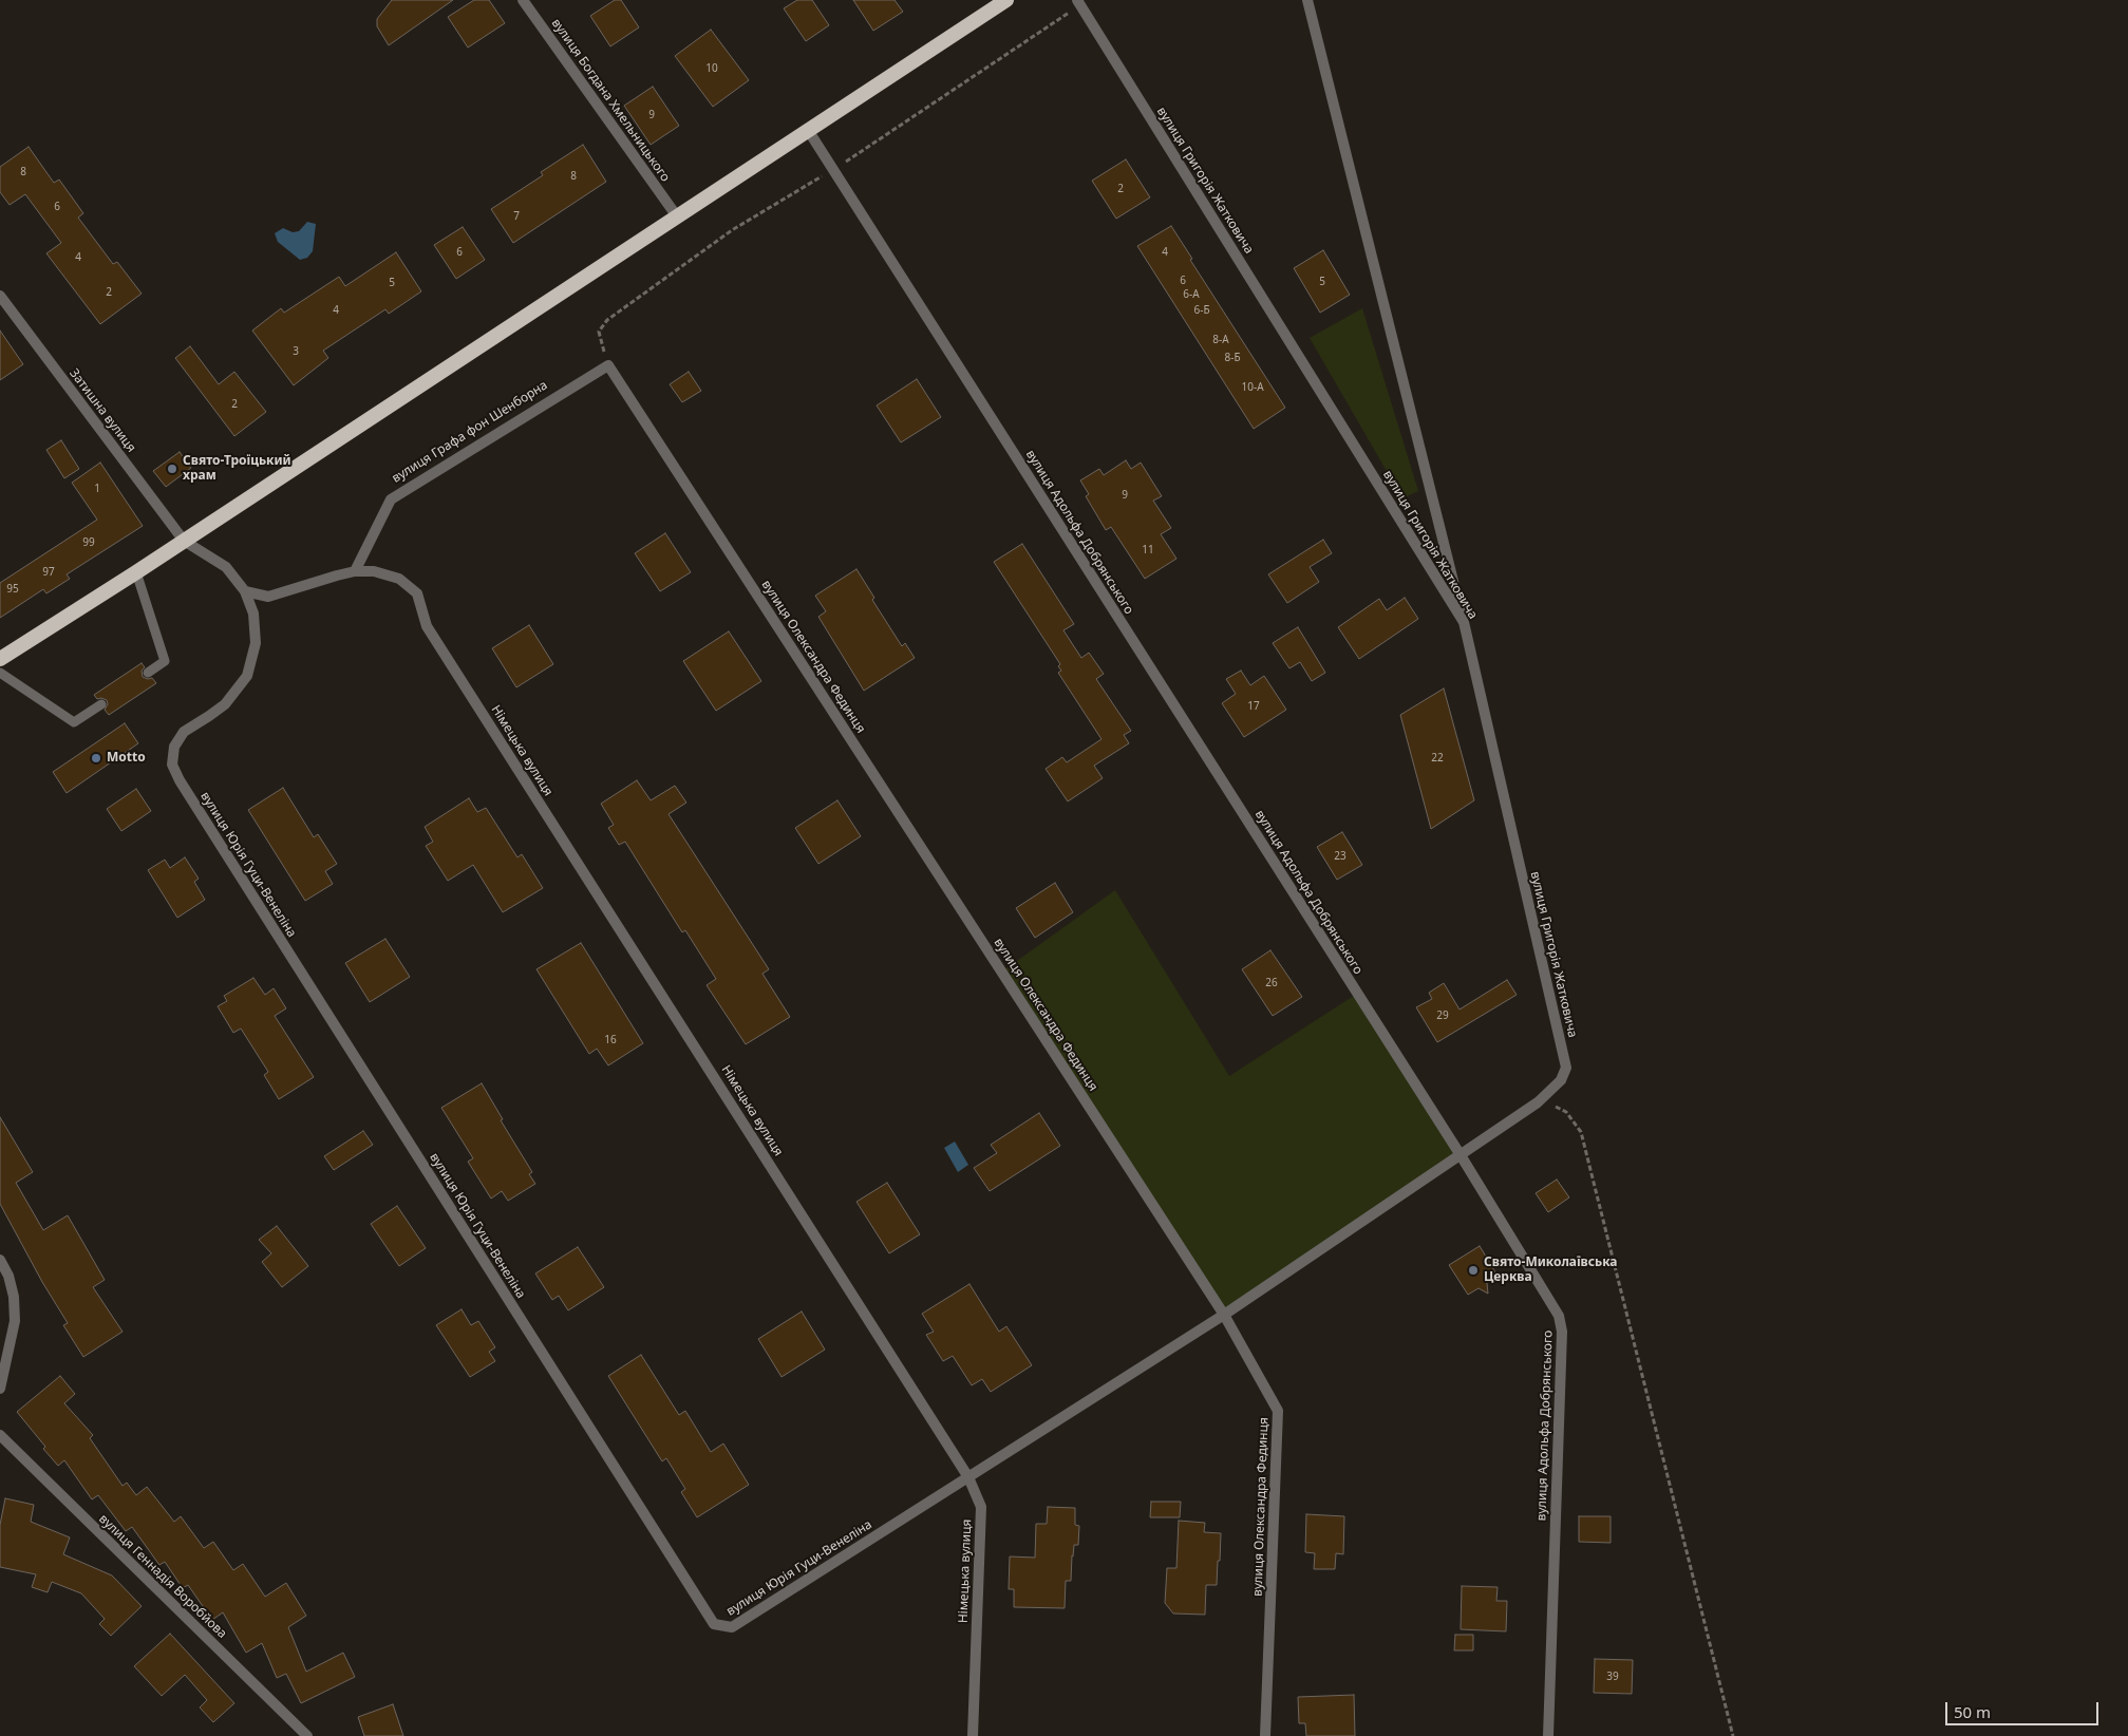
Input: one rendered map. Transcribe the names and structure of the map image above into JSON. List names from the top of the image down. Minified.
{"streets":{"street":["вулиця Богдана Хмельницького","вулиця Григорія Жатковича","Затишна вулиця","вулиця Графа фон Шенборна","вулиця Адольфа Добрянського","вулиця Олександра Фединця","Німецька вулиця","вулиця Юрія Гуци-Венеліна","вулиця Геннадія Воробйова"]},"crossings":[["вулиця Григорія Жатковича","вулиця Адольфа Добрянського"],["вулиця Григорія Жатковича","вулиця Олександра Фединця"],["вулиця Григорія Жатковича","вулиця Юрія Гуци-Венеліна"],["вулиця Графа фон Шенборна","вулиця Олександра Фединця"],["вулиця Графа фон Шенборна","Німецька вулиця"],["вулиця Олександра Фединця","вулиця Юрія Гуци-Венеліна"],["Німецька вулиця","вулиця Юрія Гуци-Венеліна"]],"places":["Свято-Троїцький храм","Motto","Свято-Миколаївська Церква"],"house_numbers":["10","9","8","8","2","6","7","6","4","4","6","5","5","2","6-А","4","6-Б","8-А","3","8-Б","10-А","2","1","9","99","11","97","95","17","22","23","26","29","16","39"],"scale_bar":"50 m"}
